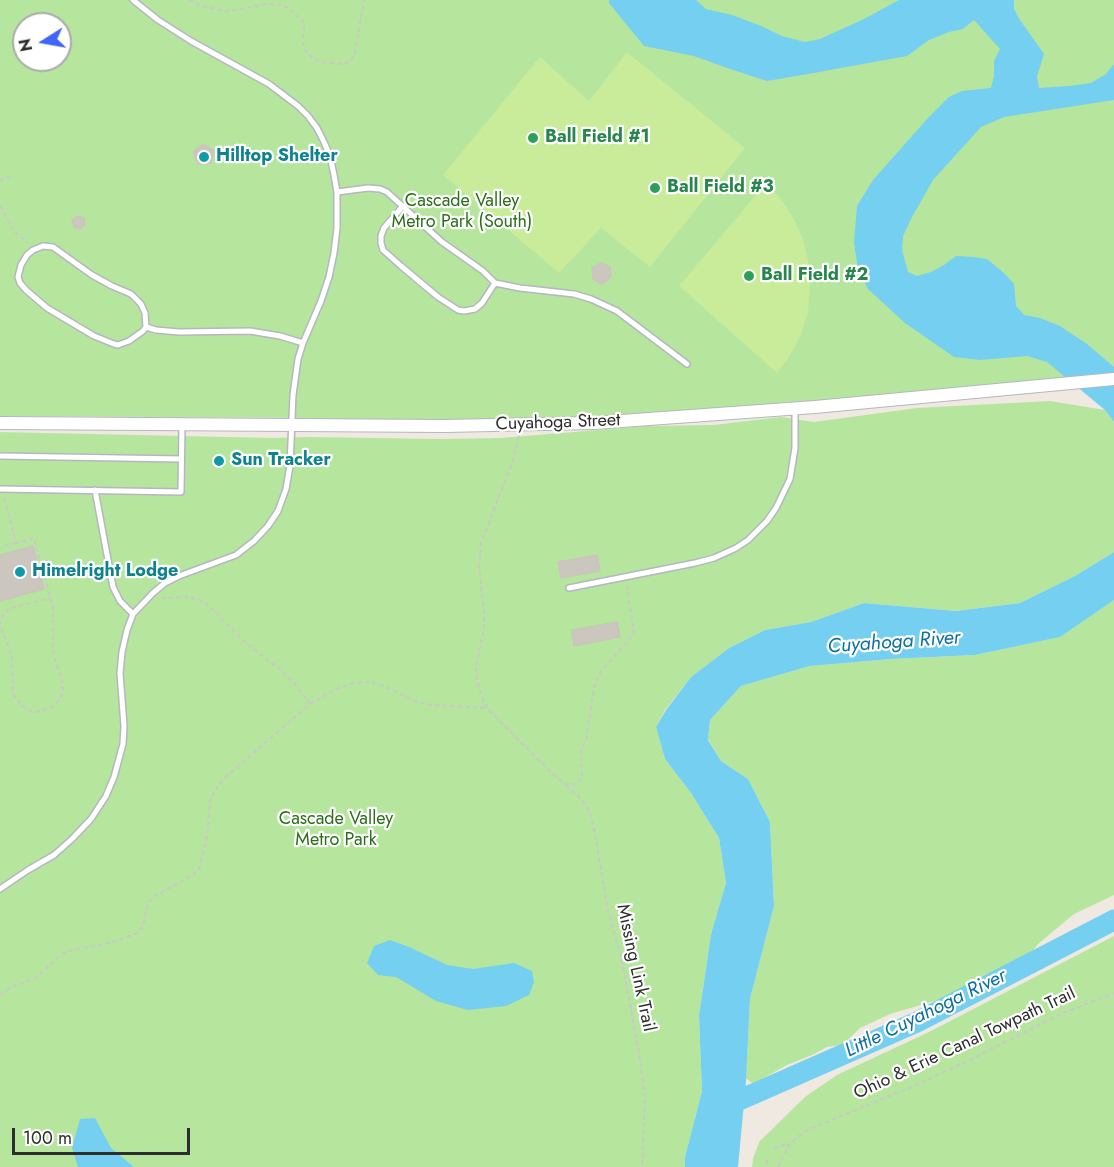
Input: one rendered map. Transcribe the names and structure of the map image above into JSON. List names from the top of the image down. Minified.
{"streets":{"street":["Cuyahoga Street"],"path":["Missing Link Trail","Ohio & Erie Canal Towpath Trail"]},"water":["Cuyahoga River","Little Cuyahoga River"],"parks":["Cascade Valley Metro Park (South)","Cascade Valley Metro Park"],"places":["Ball Field #1","Hilltop Shelter","Ball Field #3","Ball Field #2","Sun Tracker","Himelright Lodge"],"scale_bar":"100 m","north":"left"}
